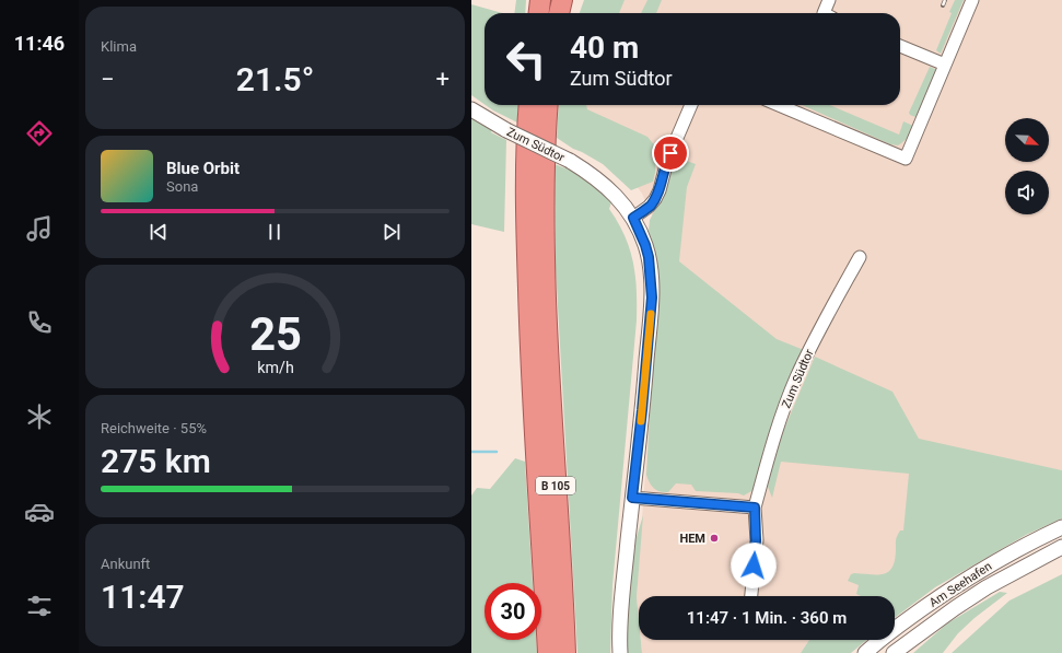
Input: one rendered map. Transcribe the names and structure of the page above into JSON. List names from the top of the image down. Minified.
{"streets":{"highway":["B 105"],"street":["Zum Südtor","Am Seehafen"]},"places":["HEM"],"north":"bottom right","page":{"tabs":"11:46","tile":["Klima",["Reichweite · 55%","275 km"],["Ankunft","11:47"]],"turn":["40 m","Zum Südtor"],"heat":["−","21.5°","+"],"song":["Blue Orbit","Sona"],"limit":"30","trip":"11:47 · 1 Min. · 360 m","gauge":["25","km/h"]}}
